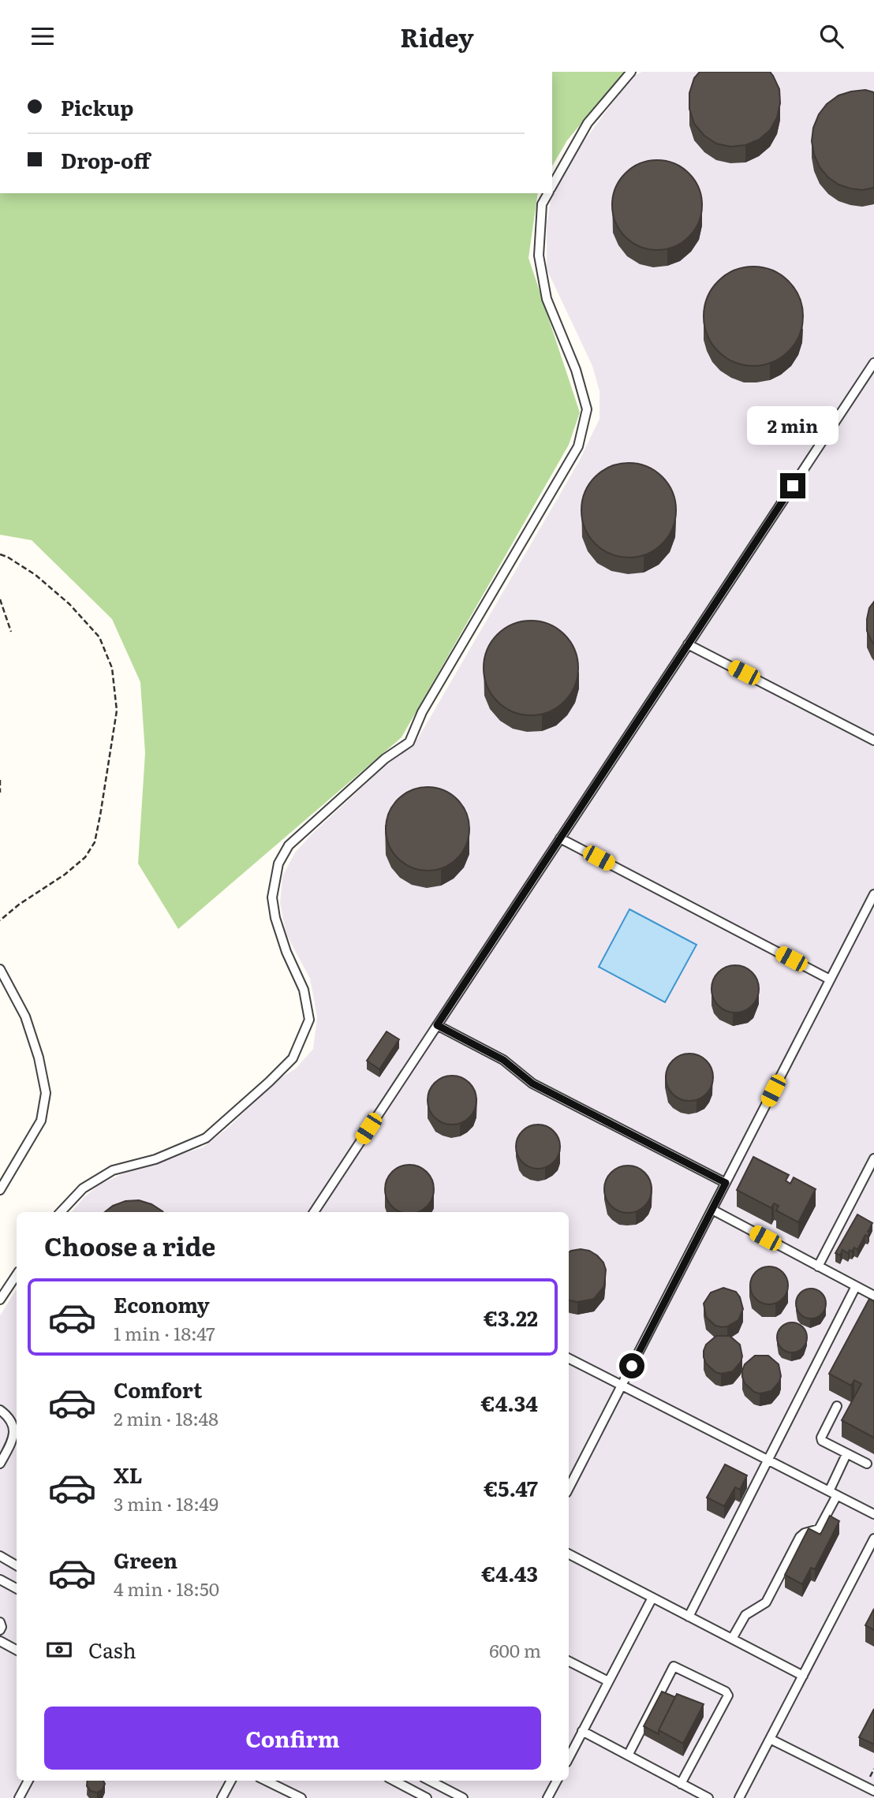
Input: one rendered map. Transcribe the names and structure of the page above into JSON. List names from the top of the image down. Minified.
{"page":{"header":"Ridey","banner":["Pickup","Drop-off"],"bubble":"2 min","heading":"Choose a ride","list":[{"name":"Economy","note":"1 min · 18:47","value":"€3.22"},{"name":"Comfort","note":"2 min · 18:48","value":"€4.34"},{"name":"XL","note":"3 min · 18:49","value":"€5.47"},{"name":"Green","note":"4 min · 18:50","value":"€4.43"}],"pay":["Cash","600 m"],"buttons":"Confirm"}}
